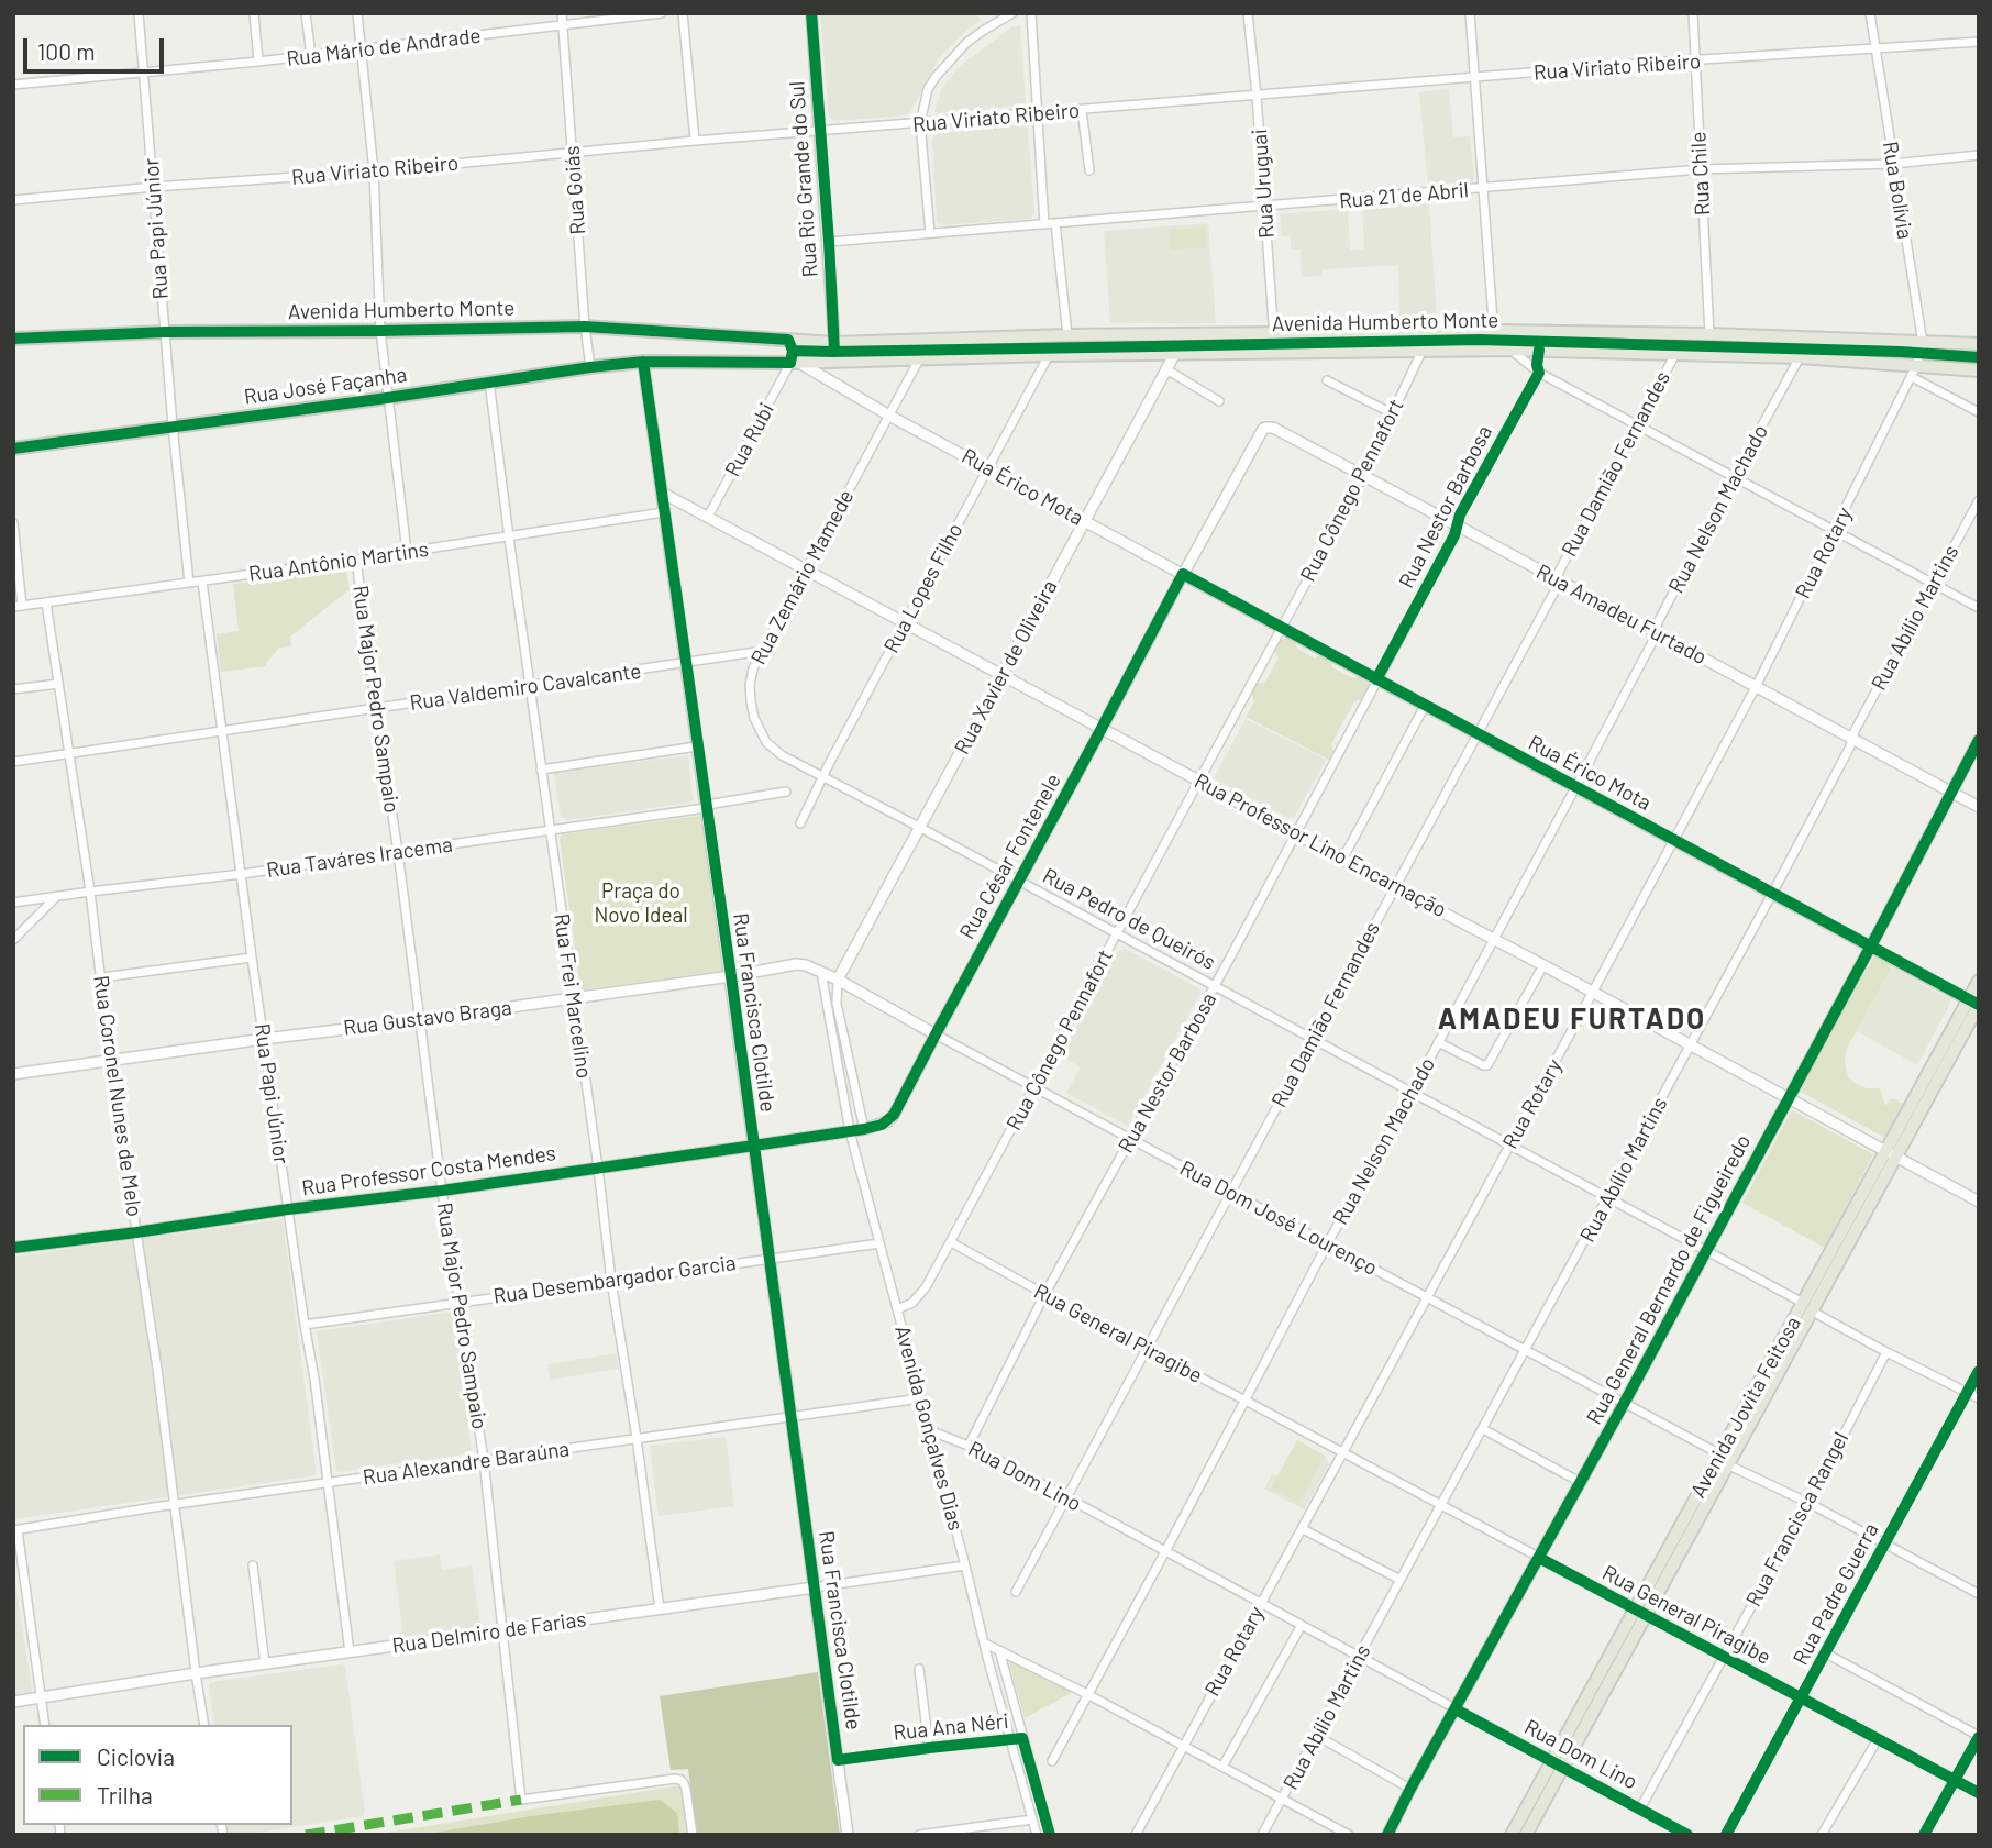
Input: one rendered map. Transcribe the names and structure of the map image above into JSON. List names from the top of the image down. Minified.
{"streets":{"main road":["Avenida Humberto Monte","Rua José Façanha","Avenida Jovita Feitosa"],"street":["Rua Mário de Andrade","Rua Viriato Ribeiro","Rua Chile","Rua Rio Grande do Sul","Rua Uruguai","Rua Goiás","Rua Bolívia","Rua 21 de Abril","Rua Papi Júnior","Rua Rubi","Rua Damião Fernandes","Rua Érico Mota","Rua Cônego Pennafort","Rua Nestor Barbosa","Rua Nelson Machado","Rua Rotary","Rua Antônio Martins","Rua Zemário Mamede","Rua Lopes Filho","Rua Amadeu Furtado","Rua Abílio Martins","Rua Xavier de Oliveira","Rua Valdemiro Cavalcante","Rua Major Pedro Sampaio","Rua Professor Lino Encarnação","Rua César Fontenele","Rua Taváres Iracema","Rua Pedro de Queirós","Rua Frei Marcelino","Rua Francisca Clotilde","Rua Gustavo Braga","Rua Coronel Nunes de Melo","Rua Professor Costa Mendes","Rua Dom José Lourenço","Rua Desembargador Garcia","Rua General Bernardo de Figueiredo","Rua General Piragibe","Avenida Gonçalves Dias","Rua Alexandre Baraúna","Rua Dom Lino","Rua Francisca Rangel","Rua Padre Guerra","Rua Delmiro de Farias","Rua Ana Néri"]},"crossings":[["Rua Mário de Andrade","Rua Goiás"],["Rua Mário de Andrade","Rua Papi Júnior"],["Rua Viriato Ribeiro","Rua Chile"],["Rua Viriato Ribeiro","Rua Rio Grande do Sul"],["Rua Viriato Ribeiro","Rua Uruguai"],["Rua Viriato Ribeiro","Rua Goiás"],["Rua Viriato Ribeiro","Rua Bolívia"],["Rua Viriato Ribeiro","Rua Papi Júnior"],["Rua Chile","Rua 21 de Abril"],["Rua Chile","Avenida Humberto Monte"],["Rua Rio Grande do Sul","Rua 21 de Abril"],["Rua Rio Grande do Sul","Avenida Humberto Monte"],["Rua Uruguai","Rua 21 de Abril"],["Rua Uruguai","Avenida Humberto Monte"],["Rua Goiás","Avenida Humberto Monte"],["Rua Goiás","Rua José Façanha"],["Rua Bolívia","Rua 21 de Abril"],["Rua Bolívia","Avenida Humberto Monte"],["Rua Bolívia","Rua Rotary"],["Rua Papi Júnior","Avenida Humberto Monte"],["Rua Papi Júnior","Rua José Façanha"],["Rua Papi Júnior","Rua Antônio Martins"],["Rua Papi Júnior","Rua Valdemiro Cavalcante"],["Rua Papi Júnior","Rua Taváres Iracema"],["Rua Papi Júnior","Rua Gustavo Braga"],["Rua Papi Júnior","Rua Professor Costa Mendes"],["Rua Papi Júnior","Rua Desembargador Garcia"],["Rua Papi Júnior","Rua Alexandre Baraúna"],["Rua Papi Júnior","Rua Delmiro de Farias"],["Avenida Humberto Monte","Rua José Façanha"],["Avenida Humberto Monte","Rua Rubi"],["Avenida Humberto Monte","Rua Damião Fernandes"],["Avenida Humberto Monte","Rua Érico Mota"],["Avenida Humberto Monte","Rua Cônego Pennafort"],["Avenida Humberto Monte","Rua Nestor Barbosa"],["Avenida Humberto Monte","Rua Nelson Machado"],["Avenida Humberto Monte","Rua Rotary"],["Avenida Humberto Monte","Rua Zemário Mamede"],["Avenida Humberto Monte","Rua Lopes Filho"],["Avenida Humberto Monte","Rua Xavier de Oliveira"],["Avenida Humberto Monte","Rua Francisca Clotilde"],["Rua José Façanha","Rua Frei Marcelino"],["Rua José Façanha","Rua Francisca Clotilde"],["Rua Rubi","Rua Érico Mota"],["Rua Rubi","Rua Professor Lino Encarnação"],["Rua Damião Fernandes","Rua Érico Mota"],["Rua Damião Fernandes","Rua Amadeu Furtado"],["Rua Damião Fernandes","Rua Professor Lino Encarnação"],["Rua Damião Fernandes","Rua Pedro de Queirós"],["Rua Damião Fernandes","Rua Dom José Lourenço"],["Rua Damião Fernandes","Rua General Piragibe"],["Rua Damião Fernandes","Rua Dom Lino"],["Rua Érico Mota","Rua Cônego Pennafort"],["Rua Érico Mota","Rua Nestor Barbosa"],["Rua Érico Mota","Rua Nelson Machado"],["Rua Érico Mota","Rua Rotary"],["Rua Érico Mota","Rua Zemário Mamede"],["Rua Érico Mota","Rua Lopes Filho"],["Rua Érico Mota","Rua Abílio Martins"],["Rua Érico Mota","Rua Xavier de Oliveira"],["Rua Érico Mota","Rua César Fontenele"],["Rua Érico Mota","Rua General Bernardo de Figueiredo"],["Rua Érico Mota","Avenida Jovita Feitosa"],["Rua Cônego Pennafort","Rua Amadeu Furtado"],["Rua Cônego Pennafort","Rua Professor Lino Encarnação"],["Rua Cônego Pennafort","Rua Pedro de Queirós"],["Rua Cônego Pennafort","Rua Dom José Lourenço"],["Rua Cônego Pennafort","Rua General Piragibe"],["Rua Cônego Pennafort","Avenida Gonçalves Dias"],["Rua Nestor Barbosa","Rua Amadeu Furtado"],["Rua Nestor Barbosa","Rua Professor Lino Encarnação"],["Rua Nestor Barbosa","Rua Pedro de Queirós"],["Rua Nestor Barbosa","Rua Dom José Lourenço"],["Rua Nestor Barbosa","Rua General Piragibe"],["Rua Nestor Barbosa","Rua Dom Lino"],["Rua Nelson Machado","Rua Amadeu Furtado"],["Rua Nelson Machado","Rua Professor Lino Encarnação"],["Rua Nelson Machado","Rua Pedro de Queirós"],["Rua Nelson Machado","Rua Dom José Lourenço"],["Rua Nelson Machado","Rua General Piragibe"],["Rua Nelson Machado","Rua Dom Lino"],["Rua Rotary","Rua Amadeu Furtado"],["Rua Rotary","Rua Professor Lino Encarnação"],["Rua Rotary","Rua Pedro de Queirós"],["Rua Rotary","Rua Dom José Lourenço"],["Rua Rotary","Rua General Piragibe"],["Rua Rotary","Rua Dom Lino"],["Rua Antônio Martins","Rua Major Pedro Sampaio"],["Rua Antônio Martins","Rua Frei Marcelino"],["Rua Antônio Martins","Rua Francisca Clotilde"],["Rua Antônio Martins","Rua Coronel Nunes de Melo"],["Rua Zemário Mamede","Rua Lopes Filho"],["Rua Zemário Mamede","Rua Valdemiro Cavalcante"],["Rua Zemário Mamede","Rua Professor Lino Encarnação"],["Rua Zemário Mamede","Rua Pedro de Queirós"],["Rua Lopes Filho","Rua Professor Lino Encarnação"],["Rua Lopes Filho","Rua Pedro de Queirós"],["Rua Amadeu Furtado","Rua Abílio Martins"],["Rua Amadeu Furtado","Rua César Fontenele"],["Rua Amadeu Furtado","Rua General Bernardo de Figueiredo"],["Rua Abílio Martins","Rua Professor Lino Encarnação"],["Rua Abílio Martins","Rua Pedro de Queirós"],["Rua Abílio Martins","Rua Dom José Lourenço"],["Rua Abílio Martins","Rua General Piragibe"],["Rua Abílio Martins","Rua Dom Lino"],["Rua Xavier de Oliveira","Rua Professor Lino Encarnação"],["Rua Xavier de Oliveira","Rua Pedro de Queirós"],["Rua Xavier de Oliveira","Rua Gustavo Braga"],["Rua Xavier de Oliveira","Rua Dom José Lourenço"],["Rua Xavier de Oliveira","Avenida Gonçalves Dias"],["Rua Valdemiro Cavalcante","Rua Major Pedro Sampaio"],["Rua Valdemiro Cavalcante","Rua Frei Marcelino"],["Rua Valdemiro Cavalcante","Rua Francisca Clotilde"],["Rua Valdemiro Cavalcante","Rua Coronel Nunes de Melo"],["Rua Major Pedro Sampaio","Rua Taváres Iracema"],["Rua Major Pedro Sampaio","Rua Gustavo Braga"],["Rua Major Pedro Sampaio","Rua Professor Costa Mendes"],["Rua Major Pedro Sampaio","Rua Desembargador Garcia"],["Rua Major Pedro Sampaio","Rua Alexandre Baraúna"],["Rua Major Pedro Sampaio","Rua Delmiro de Farias"],["Rua Professor Lino Encarnação","Rua César Fontenele"],["Rua Professor Lino Encarnação","Rua Francisca Clotilde"],["Rua Professor Lino Encarnação","Rua General Bernardo de Figueiredo"],["Rua Professor Lino Encarnação","Avenida Jovita Feitosa"],["Rua César Fontenele","Rua Pedro de Queirós"],["Rua César Fontenele","Rua Professor Costa Mendes"],["Rua César Fontenele","Rua Dom José Lourenço"],["Rua César Fontenele","Avenida Gonçalves Dias"],["Rua Taváres Iracema","Rua Frei Marcelino"],["Rua Taváres Iracema","Rua Francisca Clotilde"],["Rua Taváres Iracema","Rua Coronel Nunes de Melo"],["Rua Pedro de Queirós","Rua General Bernardo de Figueiredo"],["Rua Pedro de Queirós","Avenida Jovita Feitosa"],["Rua Pedro de Queirós","Rua Francisca Rangel"],["Rua Pedro de Queirós","Rua Padre Guerra"],["Rua Frei Marcelino","Rua Gustavo Braga"],["Rua Frei Marcelino","Rua Professor Costa Mendes"],["Rua Frei Marcelino","Rua Desembargador Garcia"],["Rua Frei Marcelino","Rua Alexandre Baraúna"],["Rua Frei Marcelino","Rua Delmiro de Farias"],["Rua Francisca Clotilde","Rua Gustavo Braga"],["Rua Francisca Clotilde","Rua Professor Costa Mendes"],["Rua Francisca Clotilde","Rua Desembargador Garcia"],["Rua Francisca Clotilde","Rua Alexandre Baraúna"],["Rua Francisca Clotilde","Rua Delmiro de Farias"],["Rua Francisca Clotilde","Rua Ana Néri"],["Rua Gustavo Braga","Rua Coronel Nunes de Melo"],["Rua Gustavo Braga","Rua Dom José Lourenço"],["Rua Gustavo Braga","Avenida Gonçalves Dias"],["Rua Coronel Nunes de Melo","Rua Professor Costa Mendes"],["Rua Coronel Nunes de Melo","Rua Alexandre Baraúna"],["Rua Coronel Nunes de Melo","Rua Delmiro de Farias"],["Rua Professor Costa Mendes","Avenida Gonçalves Dias"],["Rua Dom José Lourenço","Rua General Bernardo de Figueiredo"],["Rua Dom José Lourenço","Avenida Jovita Feitosa"],["Rua Dom José Lourenço","Avenida Gonçalves Dias"],["Rua Dom José Lourenço","Rua Francisca Rangel"],["Rua Dom José Lourenço","Rua Padre Guerra"],["Rua Desembargador Garcia","Avenida Gonçalves Dias"],["Rua General Bernardo de Figueiredo","Rua General Piragibe"],["Rua General Bernardo de Figueiredo","Rua Dom Lino"],["Rua General Piragibe","Avenida Jovita Feitosa"],["Rua General Piragibe","Rua Francisca Rangel"],["Rua General Piragibe","Rua Padre Guerra"],["Avenida Jovita Feitosa","Rua Dom Lino"],["Avenida Gonçalves Dias","Rua Alexandre Baraúna"],["Avenida Gonçalves Dias","Rua Dom Lino"],["Avenida Gonçalves Dias","Rua Delmiro de Farias"],["Avenida Gonçalves Dias","Rua Ana Néri"],["Rua Dom Lino","Rua Francisca Rangel"]],"districts":["AMADEU FURTADO"],"parks":["Praça do Novo Ideal"],"legend":["Ciclovia","Trilha"],"scale_bar":"100 m"}
